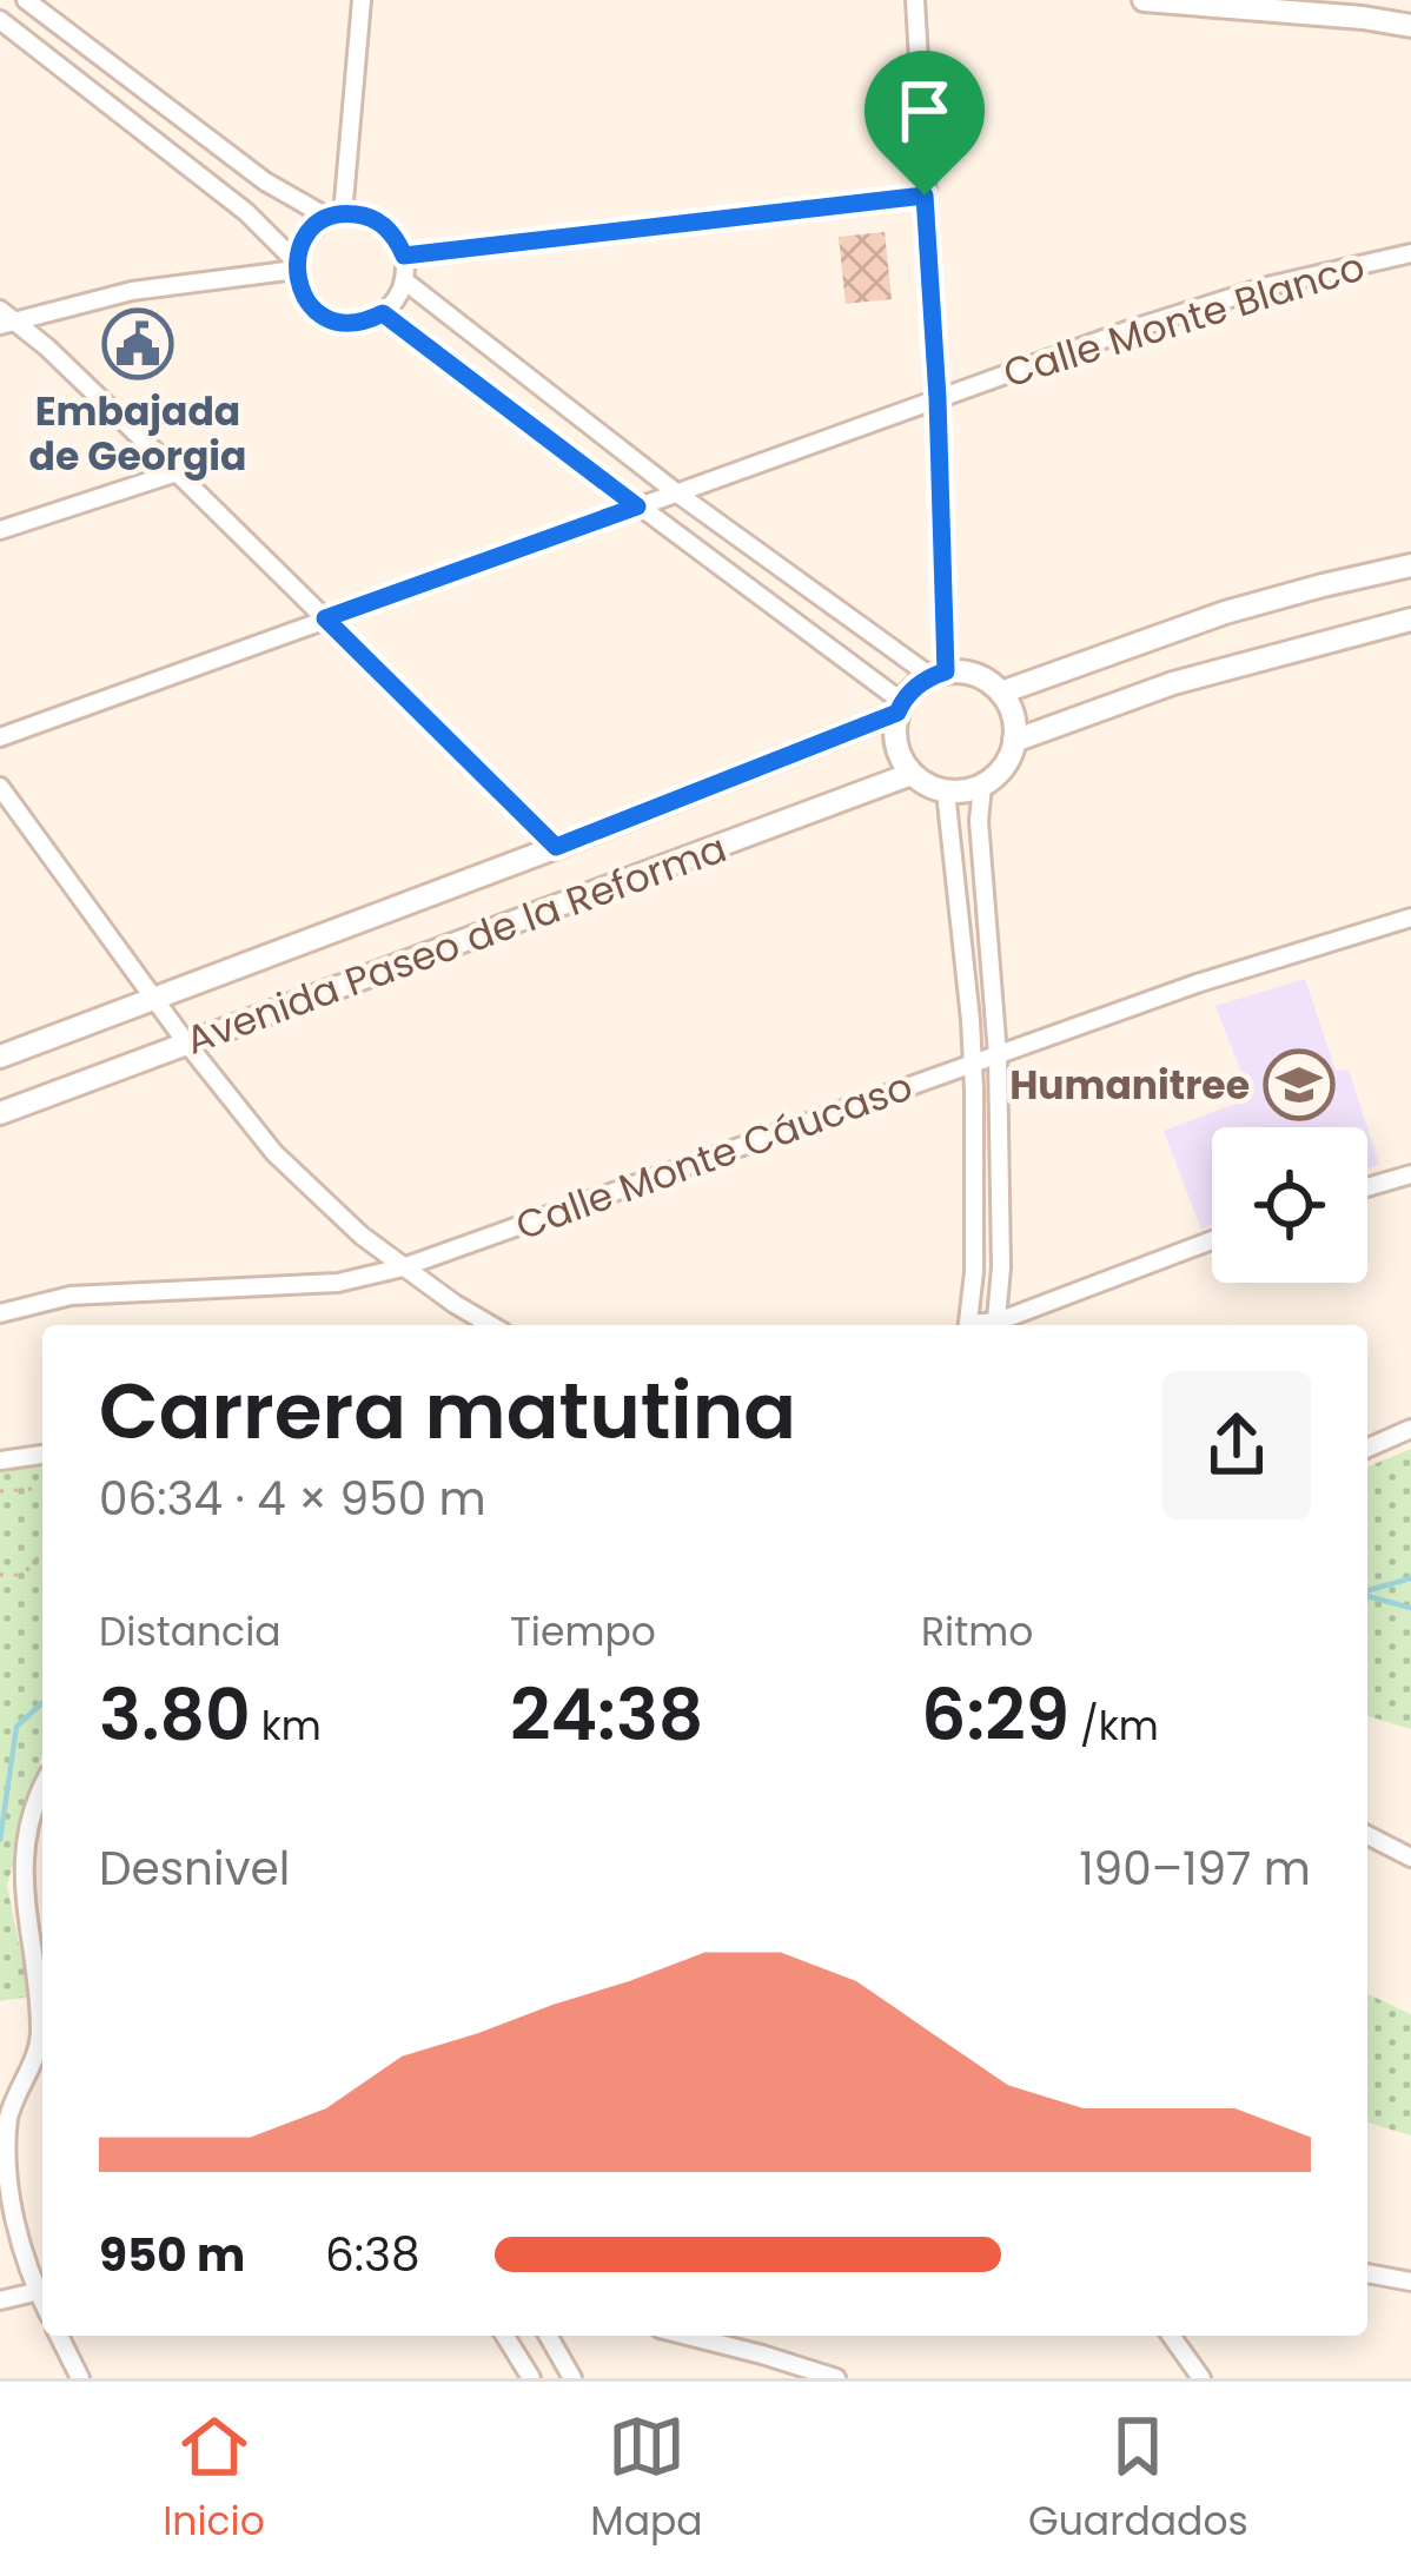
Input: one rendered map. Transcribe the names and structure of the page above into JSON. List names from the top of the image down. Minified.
{"streets":{"main road":["Avenida Paseo de la Reforma"],"street":["Calle Monte Blanco","Calle Monte Cáucaso"]},"places":{"public building":["Embajada de Georgia"],"school or university":["Humanitree"]},"page":{"heading":["Carrera matutina","06:34 · 4 × 950 m"],"stats":[["Distancia","3.80 km"],["Tiempo","24:38"],["Ritmo","6:29 /km"]],"chart":["Desnivel","190–197 m"],"list":[{"name":"950 m","note":"6:38"}],"tabs":["Inicio","Mapa","Guardados"]}}
